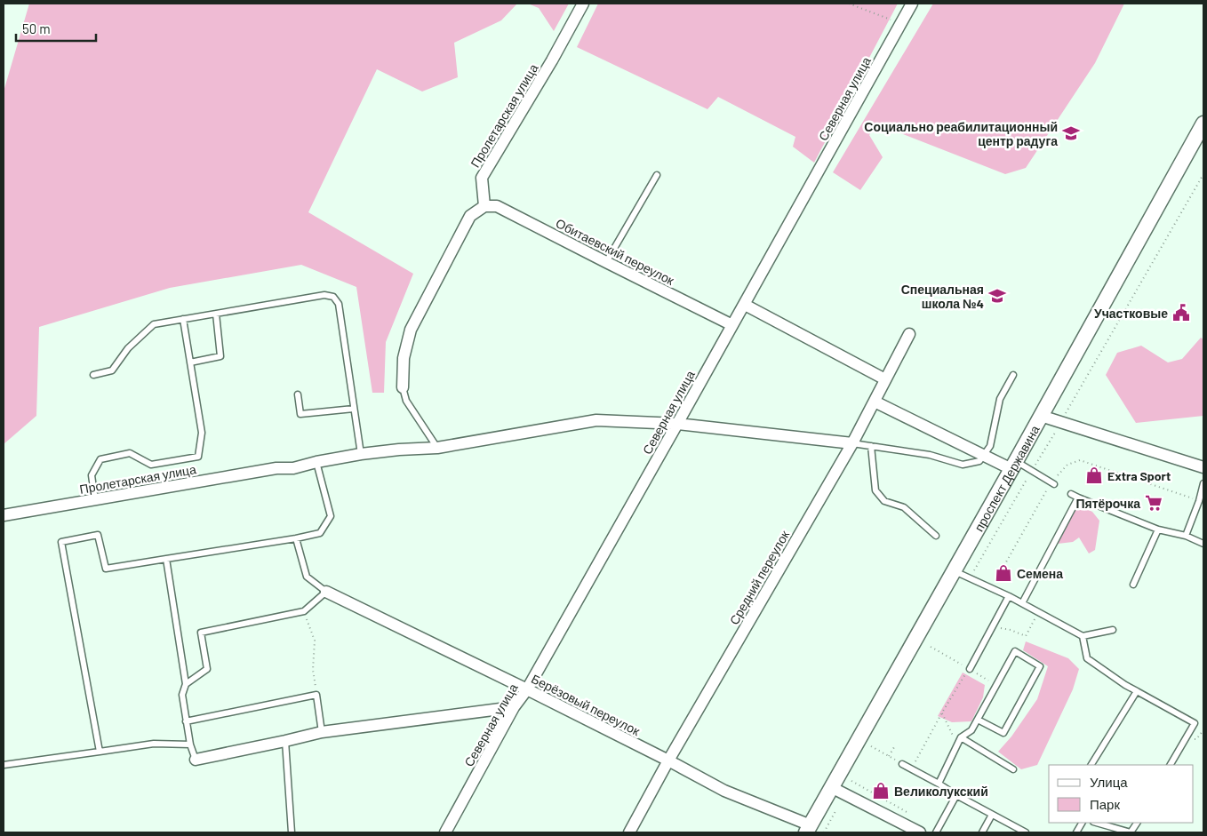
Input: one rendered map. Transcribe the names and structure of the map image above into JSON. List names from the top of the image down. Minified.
{"streets":{"main road":["проспект Державина"],"street":["Северная улица","Пролетарская улица","Обитаевский переулок","Средний переулок","Берёзовый переулок"]},"crossings":[["Северная улица","Пролетарская улица"],["Северная улица","Обитаевский переулок"],["Северная улица","Берёзовый переулок"],["Пролетарская улица","Обитаевский переулок"],["Пролетарская улица","Средний переулок"],["проспект Державина","Берёзовый переулок"],["Средний переулок","Берёзовый переулок"]],"places":{"school or university":["Социально реабилитационный центр радуга","Специальная школа №4"],"public building":["Участковые"],"shop":["Extra Sport","Семена","Великолукский"],"supermarket":["Пятёрочка"]},"legend":["Улица","Парк"],"scale_bar":"50 m"}
